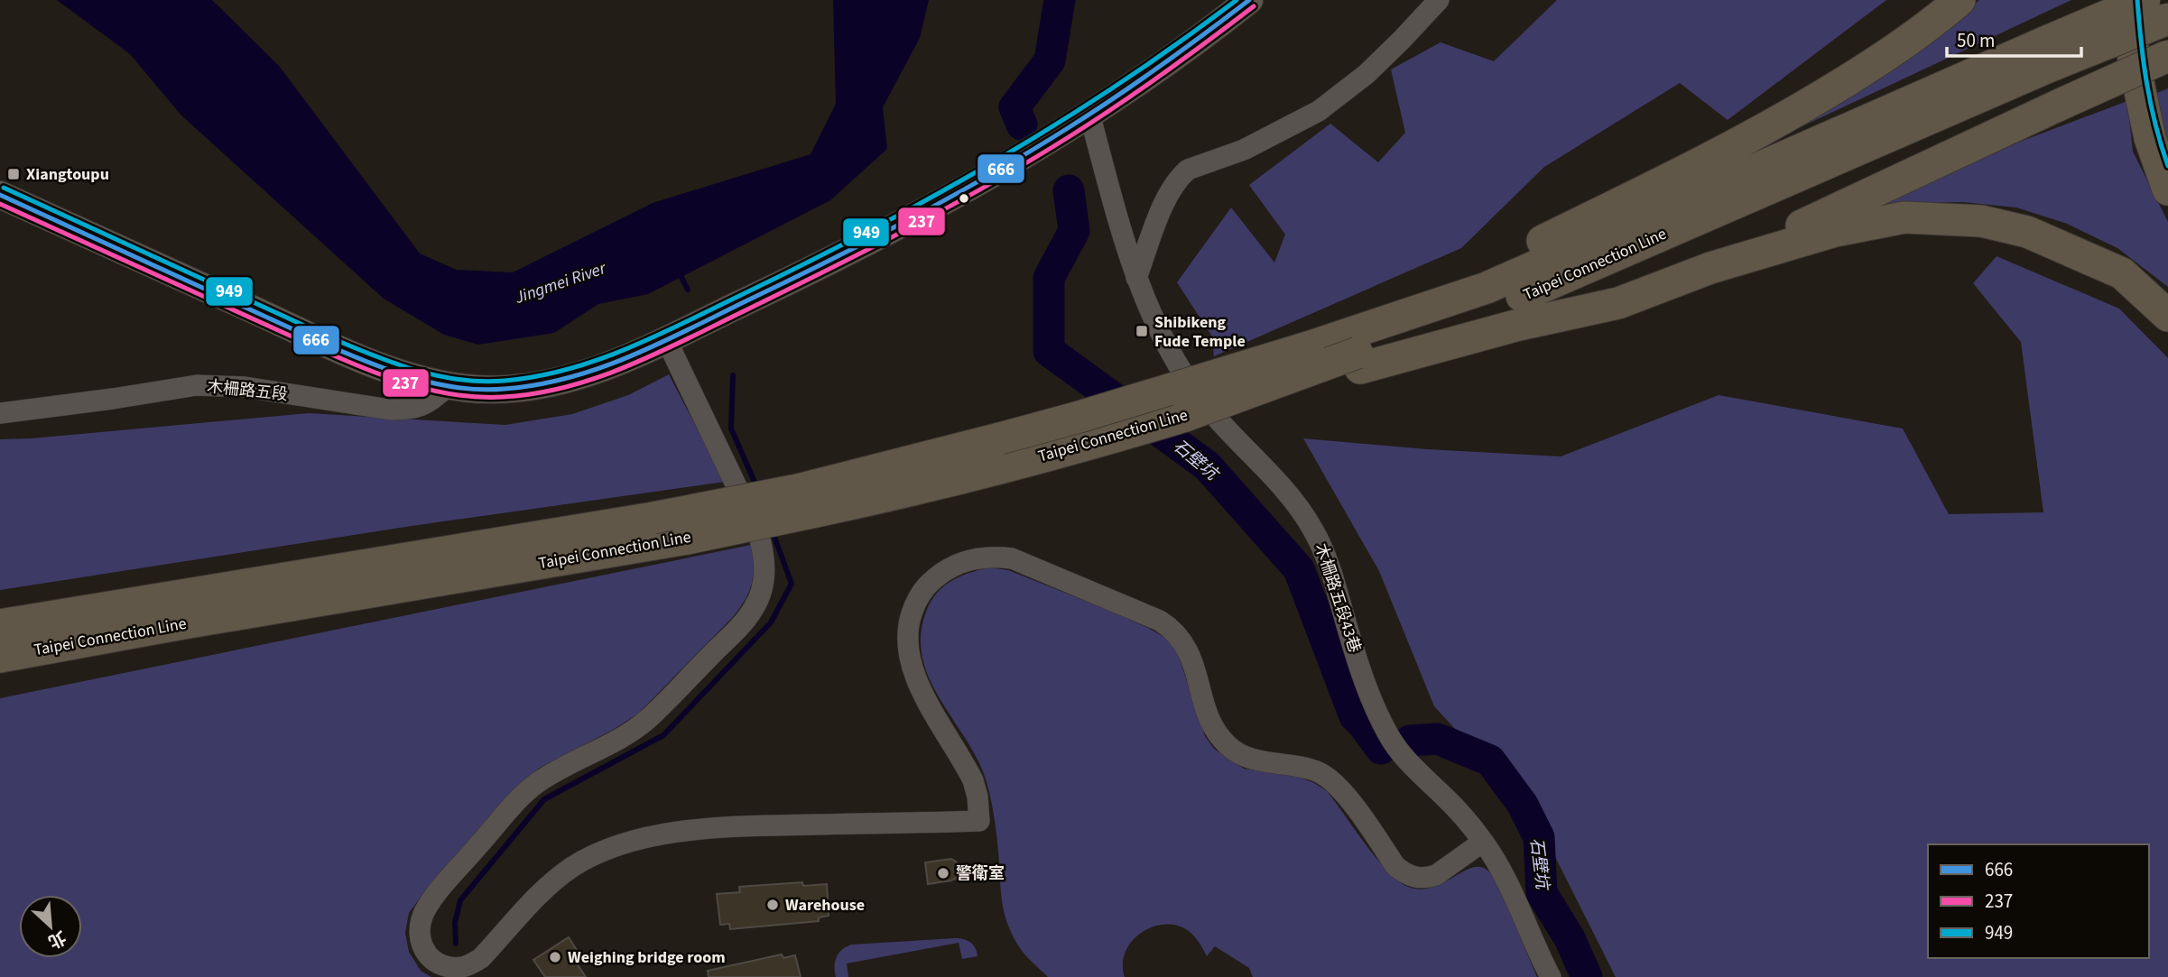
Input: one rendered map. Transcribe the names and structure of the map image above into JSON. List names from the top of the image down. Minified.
{"streets":{"highway":["Taipei Connection Line"],"street":["木柵路五段","木柵路五段43巷"]},"water":["Jingmei River","石壁坑"],"places":{"transit":["Xiangtoupu","Shibikeng Fude Temple"],"other":["警衛室","Warehouse","Weighing bridge room"]},"lines":["transit line 666","transit line 949","transit line 237"],"legend":["666","237","949"],"scale_bar":"50 m","north":"bottom right"}
